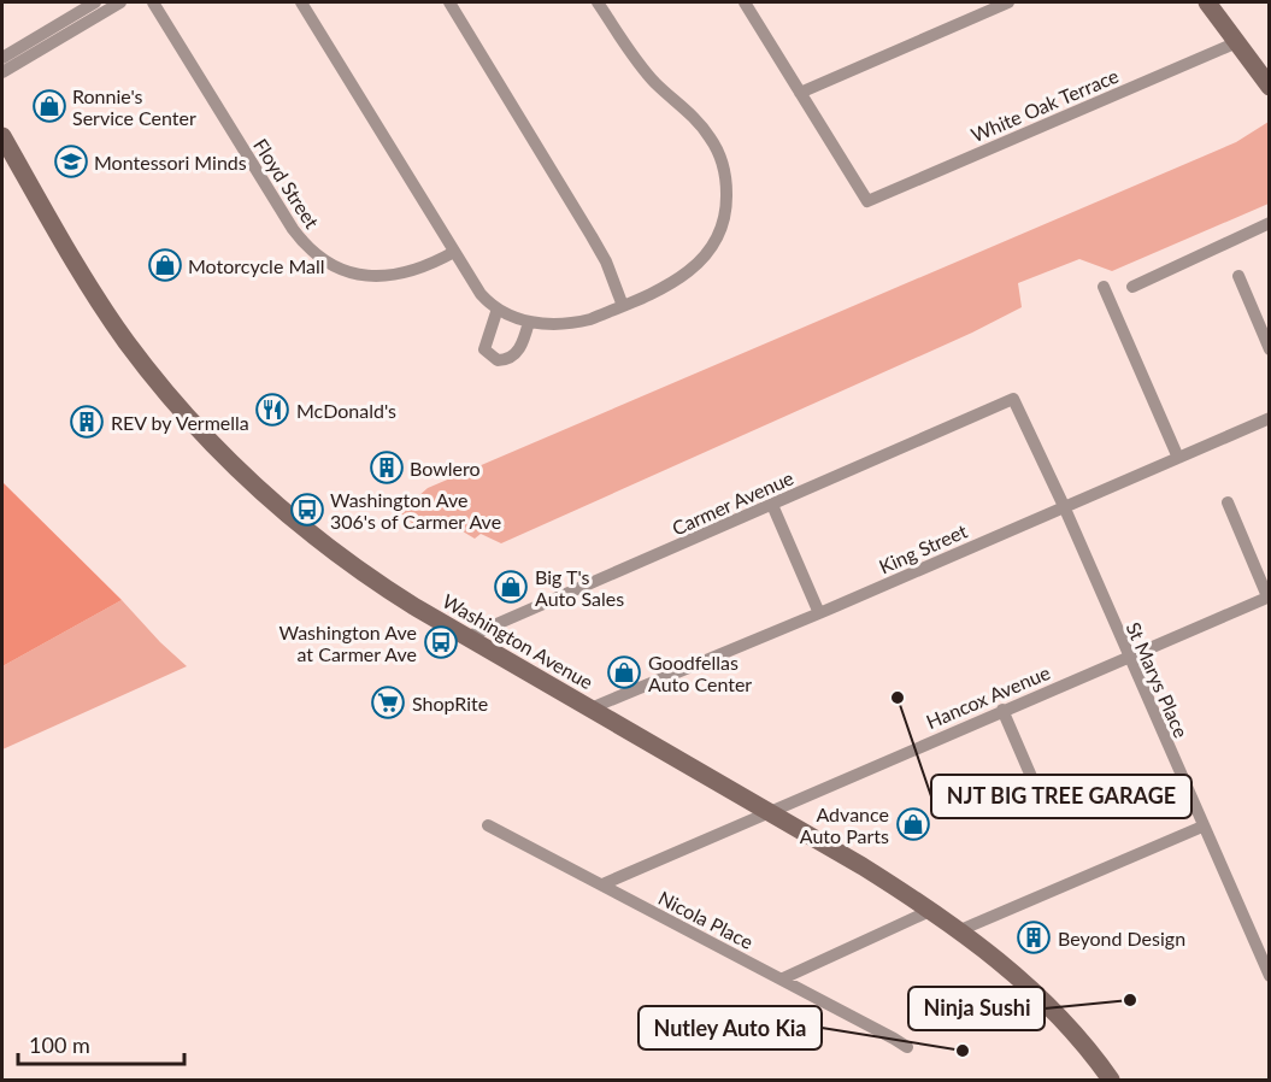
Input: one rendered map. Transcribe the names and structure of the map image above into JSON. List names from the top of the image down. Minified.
{"streets":{"main road":["Washington Avenue"],"street":["White Oak Terrace","Floyd Street","Carmer Avenue","King Street","St Marys Place","Hancox Avenue","Nicola Place"]},"crossings":[["Carmer Avenue","Washington Avenue"],["Carmer Avenue","St Marys Place"],["King Street","Washington Avenue"],["King Street","St Marys Place"],["Washington Avenue","Hancox Avenue"],["St Marys Place","Hancox Avenue"],["Hancox Avenue","Nicola Place"]],"places":{"shop":["Ronnie's Service Center","Motorcycle Mall","Big T's Auto Sales","Goodfellas Auto Center","Advance Auto Parts"],"school or university":["Montessori Minds"],"restaurant":["McDonald's"],"building":["REV by Vermella","Bowlero","Beyond Design"],"bus stop":["Washington Ave 306's of Carmer Ave","Washington Ave at Carmer Ave"],"other":["NJT BIG TREE GARAGE","Ninja Sushi","Nutley Auto Kia"],"supermarket":["ShopRite"]},"scale_bar":"100 m"}
